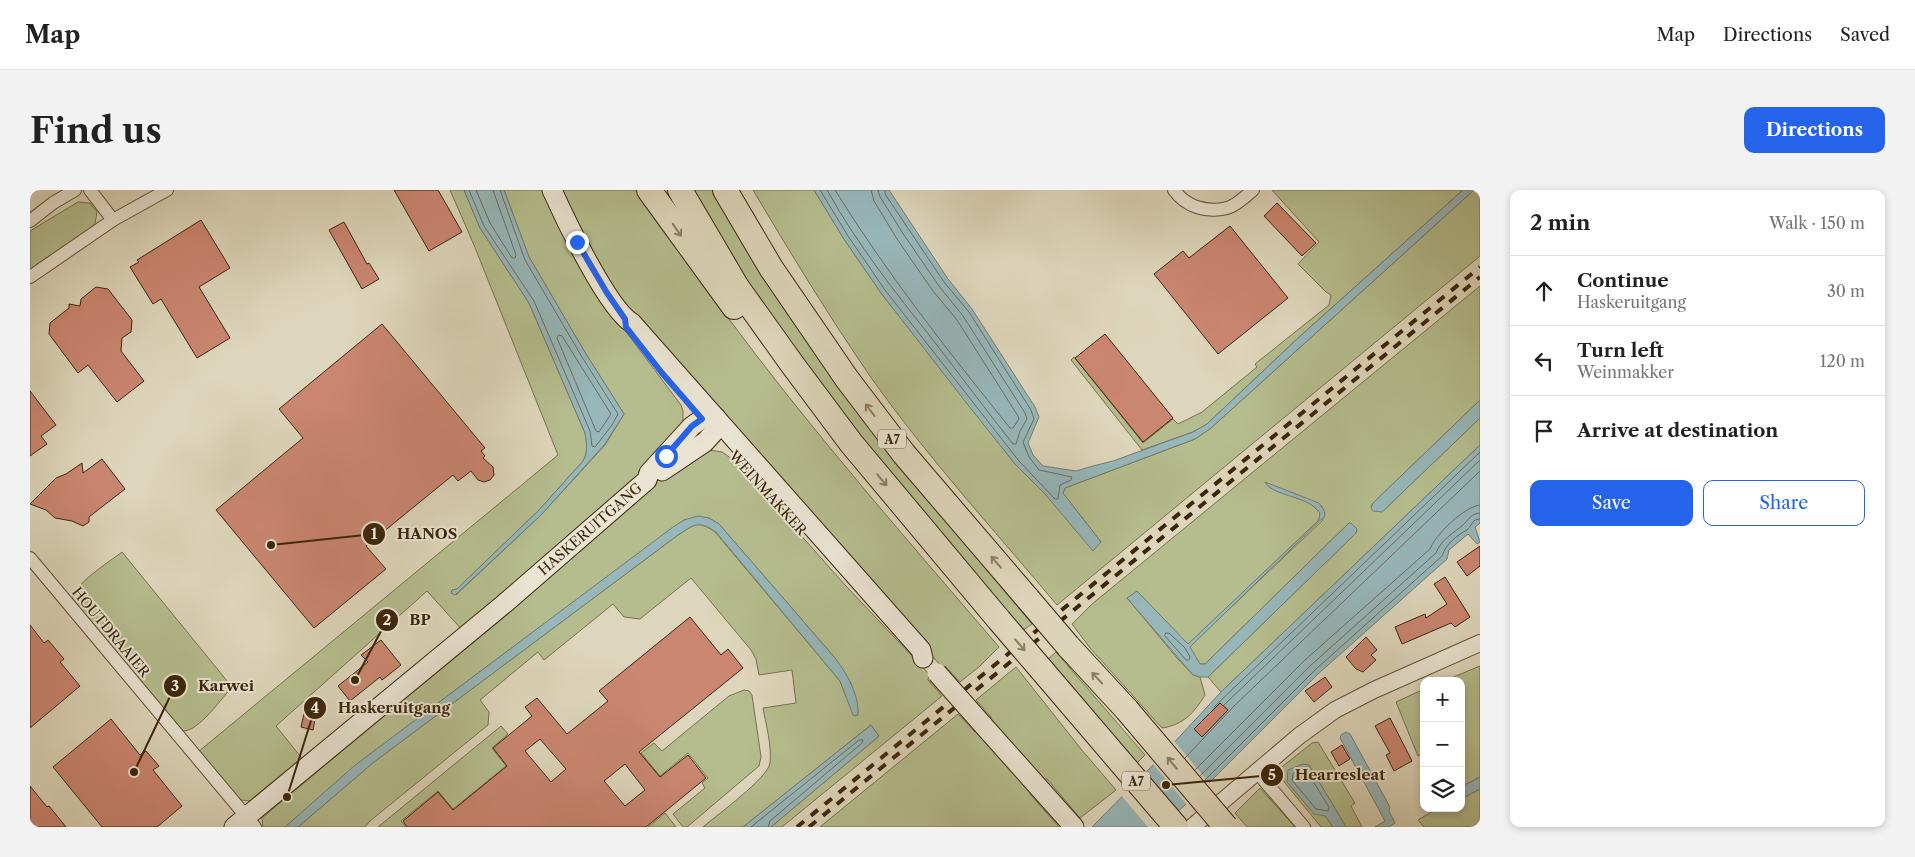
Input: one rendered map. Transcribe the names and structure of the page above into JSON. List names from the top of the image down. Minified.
{"streets":{"highway":["A7"],"main road":["WEINMAKKER","HASKERUITGANG"],"street":["HOUTDRAAIER"]},"crossings":[["WEINMAKKER","HASKERUITGANG"],["HASKERUITGANG","HOUTDRAAIER"]],"places":["HANOS","BP","Karwei","Hearresleat","Haskeruitgang"],"page":{"header":"Map","nav":["Map","Directions","Saved"],"buttons":["Directions",["Save","Share"]],"title":"Find us","heading":["2 min","Walk · 150 m"],"list":[["Continue","Haskeruitgang","30 m"],["Turn left","Weinmakker","120 m"],"Arrive at destination"],"map_buttons":["+","−"]}}
